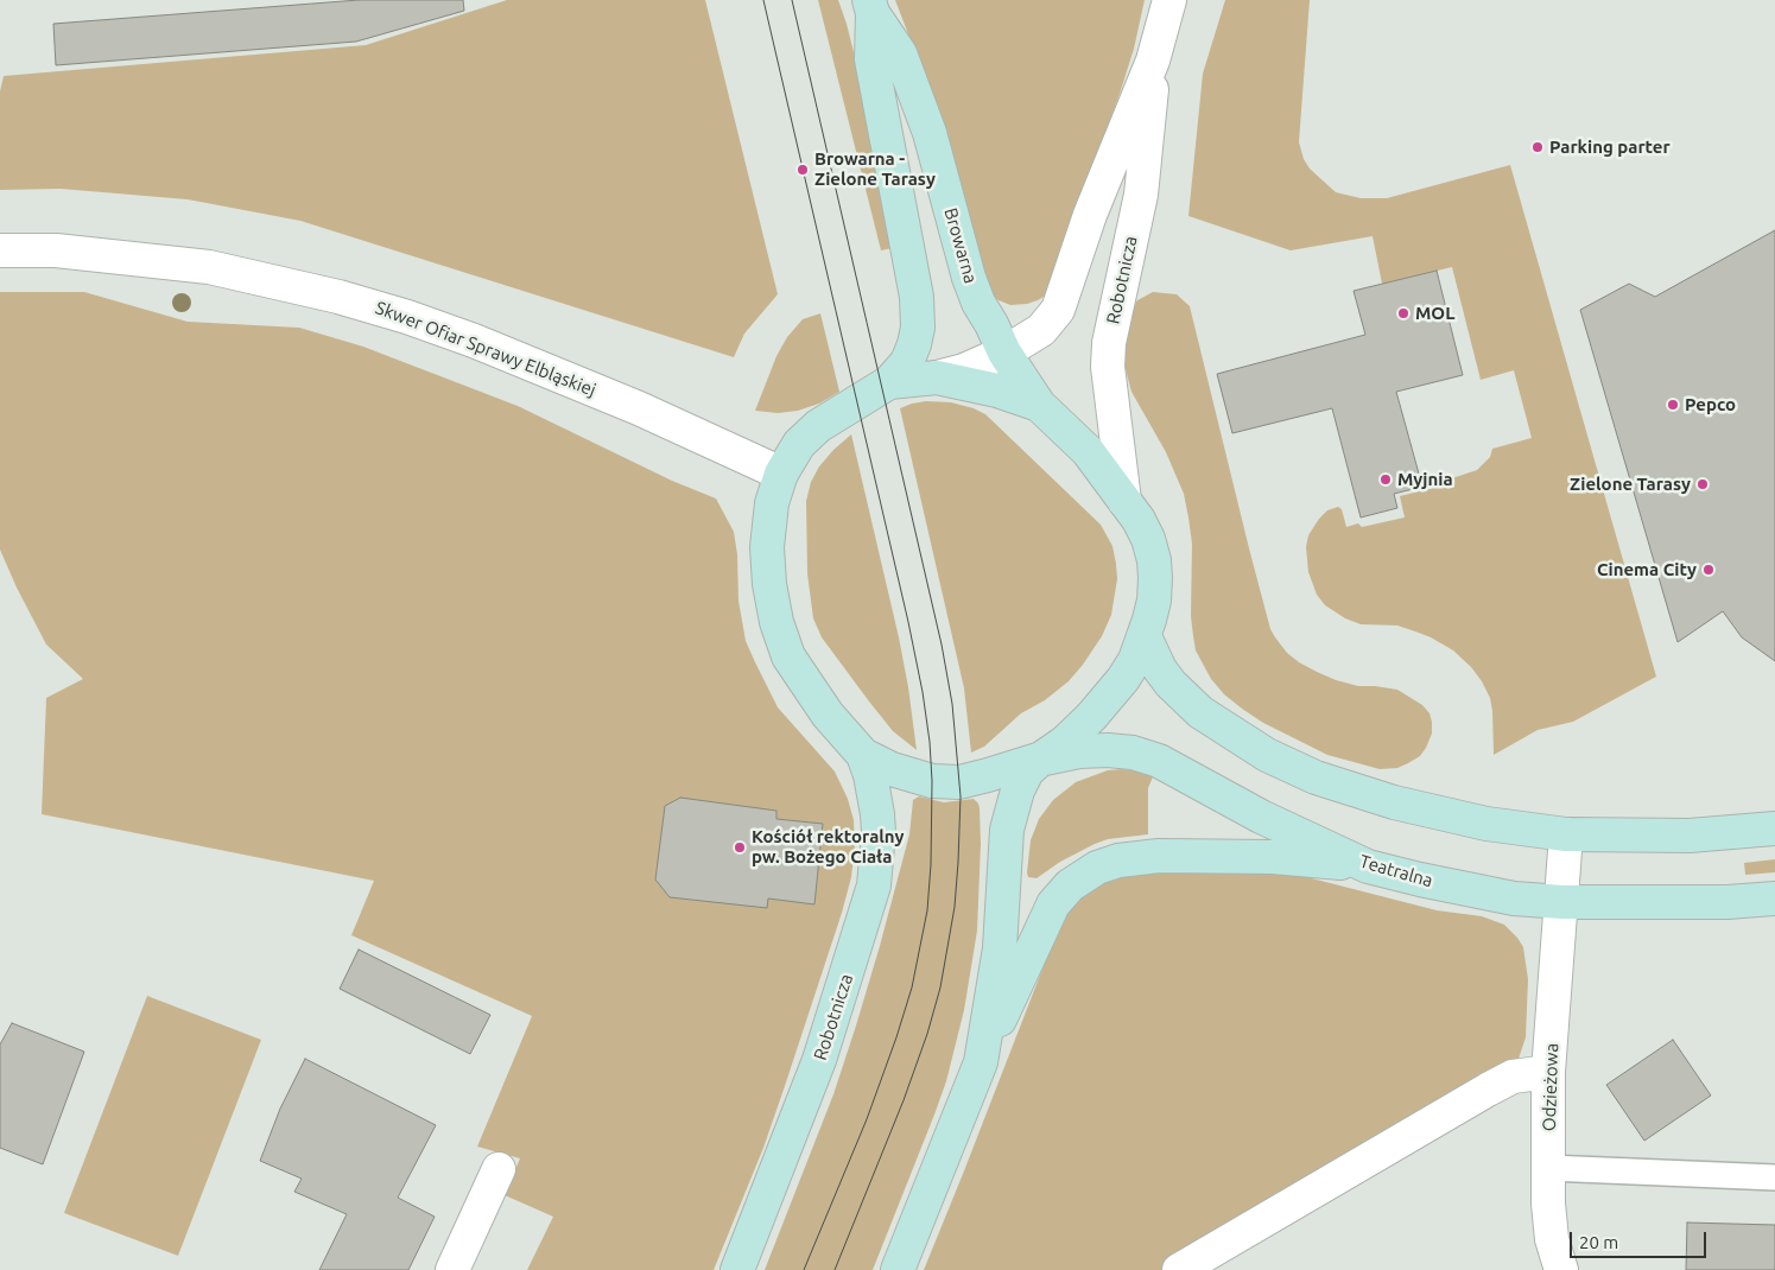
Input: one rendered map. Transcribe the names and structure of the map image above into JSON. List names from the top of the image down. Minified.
{"streets":{"main road":["Browarna","Robotnicza","Teatralna"],"street":["Skwer Ofiar Sprawy Elbląskiej","Odzieżowa"]},"crossings":[["Browarna","Robotnicza"],["Teatralna","Odzieżowa"]],"places":["Parking parter","Browarna - Zielone Tarasy","MOL","Pepco","Myjnia","Zielone Tarasy","Cinema City","Kościół rektoralny pw. Bożego Ciała"],"scale_bar":"20 m"}
